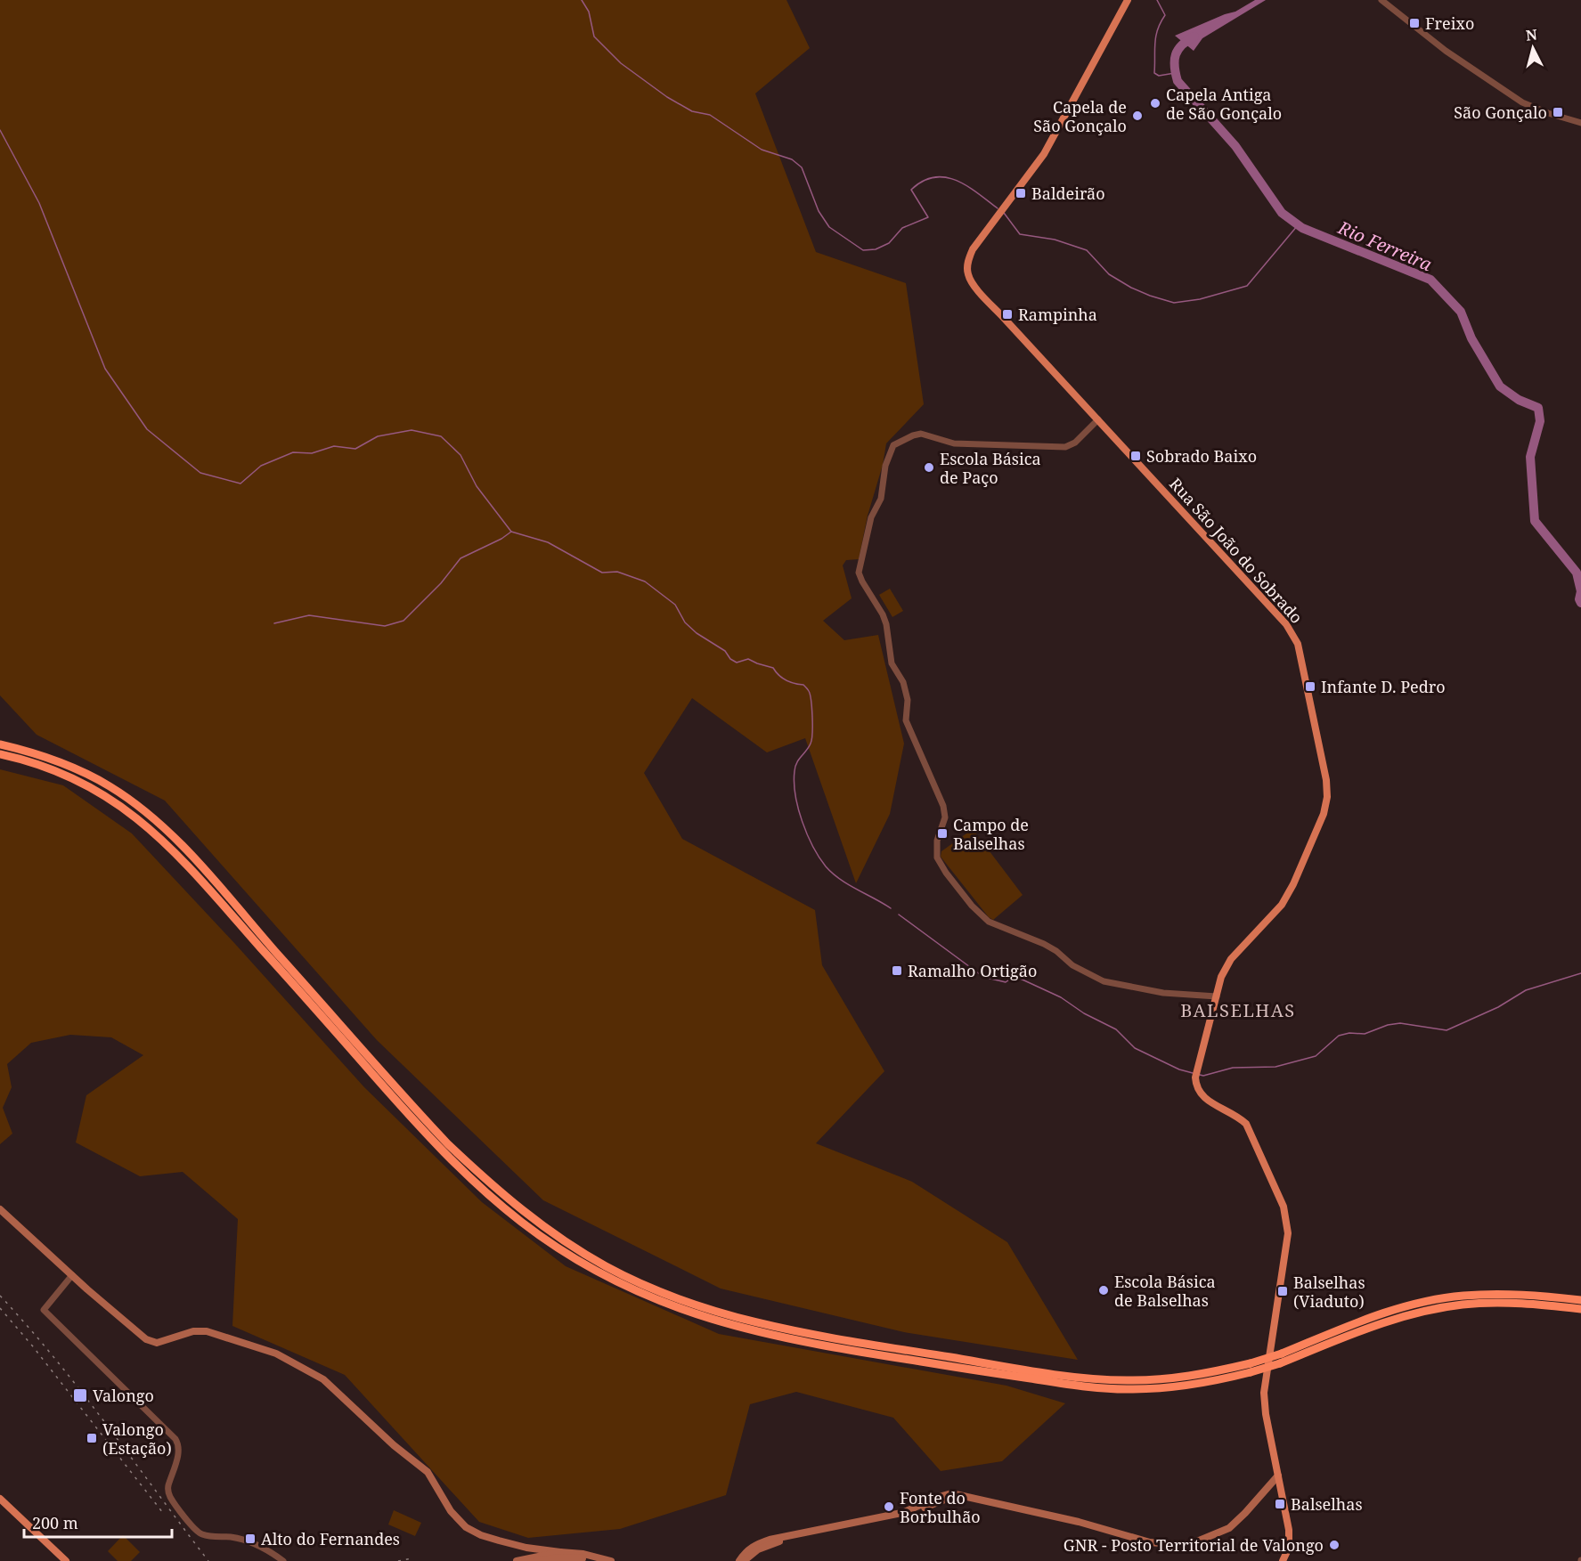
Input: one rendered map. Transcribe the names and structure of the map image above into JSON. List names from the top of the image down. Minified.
{"streets":{"main road":["Rua São João do Sobrado"]},"districts":["BALSELHAS"],"water":["Rio Ferreira"],"places":{"transit":["Freixo","São Gonçalo","Baldeirão","Rampinha","Sobrado Baixo","Infante D. Pedro","Campo de Balselhas","Ramalho Ortigão","Balselhas (Viaduto)","Valongo","Valongo (Estação)","Balselhas","Alto do Fernandes"],"other":["Capela Antiga de São Gonçalo","Capela de São Gonçalo","Escola Básica de Paço","Escola Básica de Balselhas","Fonte do Borbulhão","GNR - Posto Territorial de Valongo"]},"scale_bar":"200 m","north":"top"}
